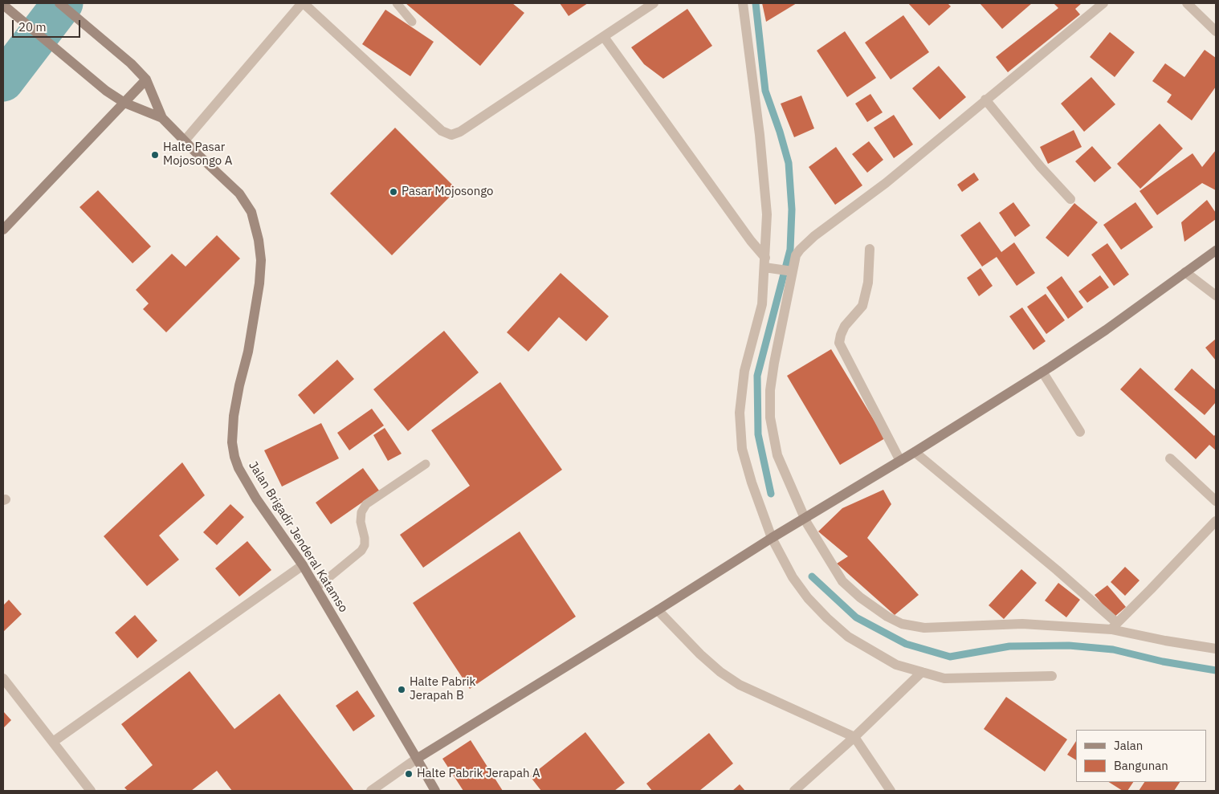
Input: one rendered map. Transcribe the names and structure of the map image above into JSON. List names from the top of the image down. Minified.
{"streets":{"main road":["Jalan Brigadir Jenderal Katamso"]},"places":["Halte Pasar Mojosongo A","Pasar Mojosongo","Halte Pabrik Jerapah B","Halte Pabrik Jerapah A"],"legend":["Jalan","Bangunan"],"scale_bar":"20 m"}
